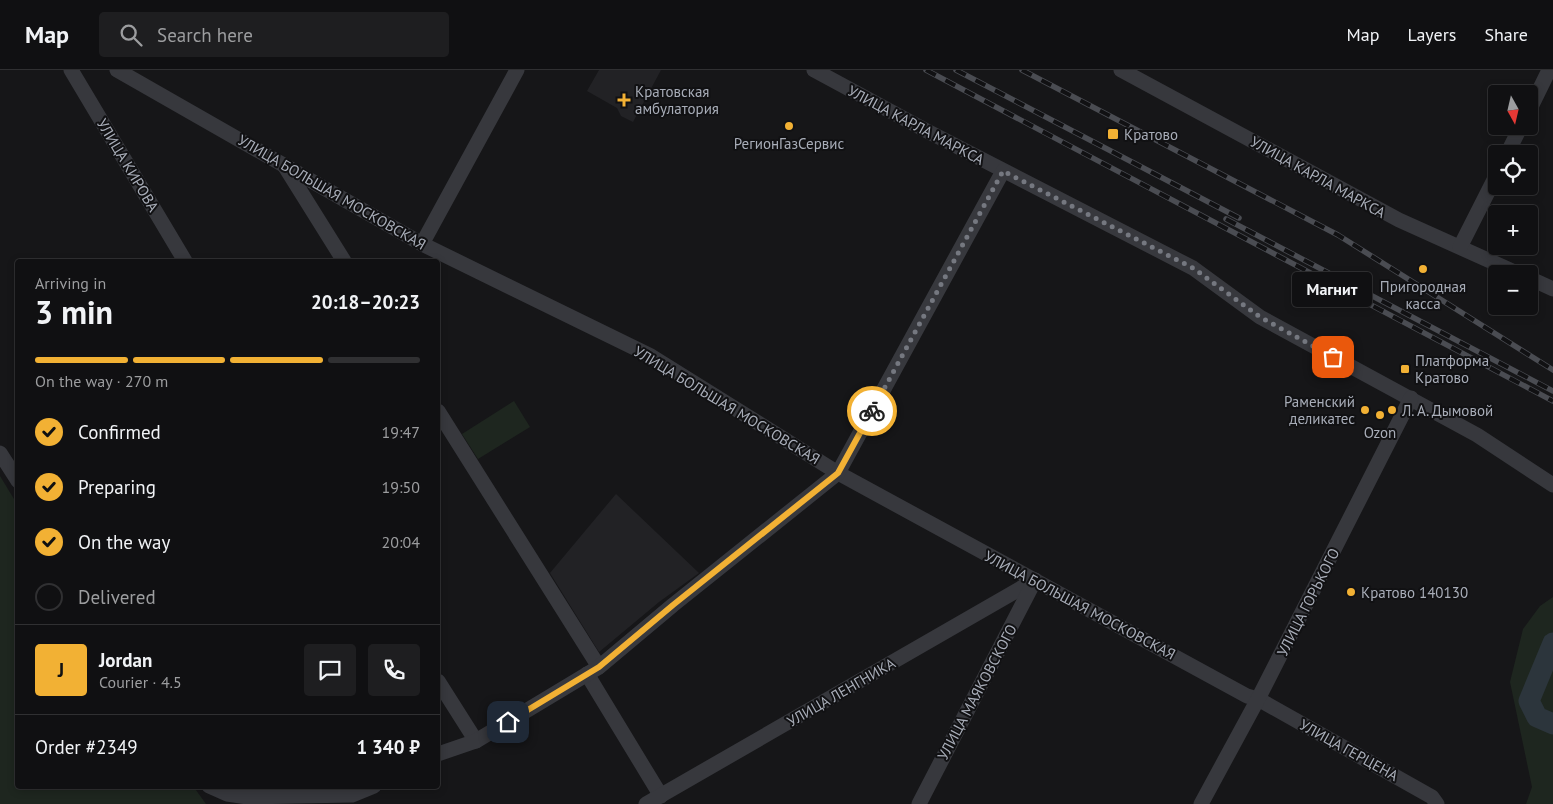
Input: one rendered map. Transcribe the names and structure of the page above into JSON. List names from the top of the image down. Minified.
{"streets":{"street":["УЛИЦА КАРЛА МАРКСА","УЛИЦА КИРОВА","УЛИЦА БОЛЬШАЯ МОСКОВСКАЯ","УЛИЦА ГОРЬКОГО","УЛИЦА ЛЕНГНИКА","УЛИЦА МАЯКОВСКОГО","УЛИЦА ГЕРЦЕНА"]},"crossings":[["УЛИЦА КАРЛА МАРКСА","УЛИЦА ГОРЬКОГО"],["УЛИЦА БОЛЬШАЯ МОСКОВСКАЯ","УЛИЦА ГОРЬКОГО"],["УЛИЦА БОЛЬШАЯ МОСКОВСКАЯ","УЛИЦА ЛЕНГНИКА"],["УЛИЦА БОЛЬШАЯ МОСКОВСКАЯ","УЛИЦА МАЯКОВСКОГО"],["УЛИЦА БОЛЬШАЯ МОСКОВСКАЯ","УЛИЦА ГЕРЦЕНА"],["УЛИЦА ГОРЬКОГО","УЛИЦА ГЕРЦЕНА"],["УЛИЦА ЛЕНГНИКА","УЛИЦА МАЯКОВСКОГО"]],"places":{"health":["Кратовская амбулатория"],"other":["РегионГазСервис","Пригородная касса","Магнит","Раменский деликатес","Л. А. Дымовой","Ozon","Кратово 140130"],"transit":["Кратово","Платформа Кратово"]},"north":"bottom","page":{"header":"Map","search":"Search here","nav":["Map","Layers","Share"],"map_buttons":["+","−"],"heading":["3 min","Arriving in","20:18–20:23"],"panel":["Jordan","Courier · 4.5","Order #2349","1 340 ₽"],"bubble":"Магнит","bar":"On the way · 270 m","list":[["Confirmed","19:47"],["Preparing","19:50"],["On the way","20:04"],"Delivered"],"round":"J"}}
